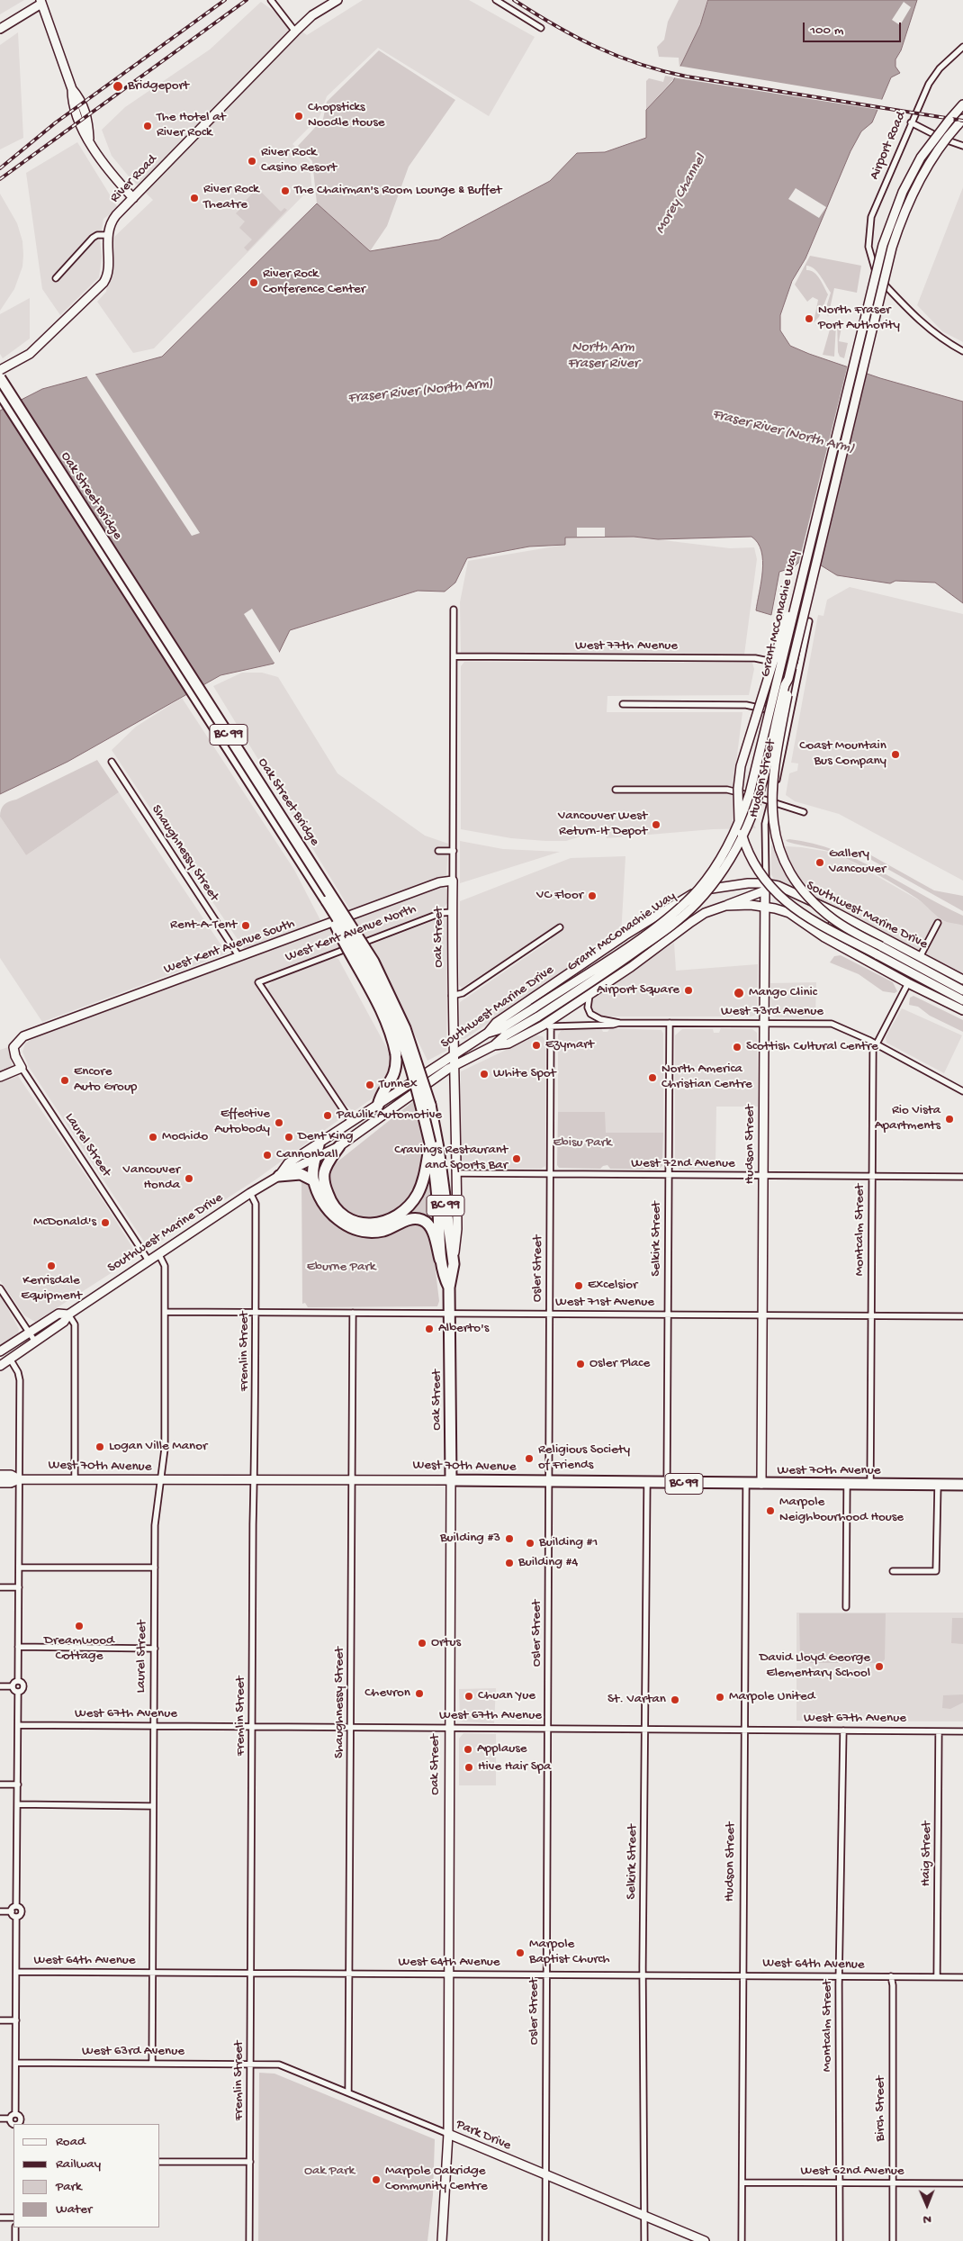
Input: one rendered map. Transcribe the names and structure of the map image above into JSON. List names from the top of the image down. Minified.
{"streets":{"highway":["Oak Street Bridge","BC 99","Oak Street","West 70th Avenue"],"main road":["River Road","Grant McConachie Way","Hudson Street","Southwest Marine Drive","West Kent Avenue South","Laurel Street","Park Drive"],"street":["Airport Road","West 77th Avenue","Shaughnessy Street","West Kent Avenue North","West 73rd Avenue","West 72nd Avenue","Montcalm Street","Selkirk Street","Osler Street","West 71st Avenue","Fremlin Street","West 67th Avenue","Haig Street","West 64th Avenue","West 63rd Avenue","Birch Street","West 62nd Avenue"]},"crossings":[["Oak Street Bridge","Oak Street"],["Grant McConachie Way","Southwest Marine Drive"],["West 77th Avenue","Hudson Street"],["West 77th Avenue","Oak Street"],["Hudson Street","Southwest Marine Drive"],["Hudson Street","West 73rd Avenue"],["Hudson Street","West 72nd Avenue"],["Hudson Street","West 71st Avenue"],["Hudson Street","West 70th Avenue"],["Hudson Street","West 67th Avenue"],["Hudson Street","West 64th Avenue"],["Hudson Street","West 62nd Avenue"],["Shaughnessy Street","West Kent Avenue South"],["Shaughnessy Street","West 71st Avenue"],["Shaughnessy Street","West 70th Avenue"],["Shaughnessy Street","West 67th Avenue"],["Shaughnessy Street","West 64th Avenue"],["Shaughnessy Street","Park Drive"],["Southwest Marine Drive","West Kent Avenue North"],["Southwest Marine Drive","Oak Street"],["Southwest Marine Drive","West 73rd Avenue"],["Southwest Marine Drive","Laurel Street"],["Southwest Marine Drive","Montcalm Street"],["Southwest Marine Drive","Osler Street"],["Southwest Marine Drive","Fremlin Street"],["West Kent Avenue North","Oak Street"],["Oak Street","West Kent Avenue South"],["Oak Street","West 72nd Avenue"],["Oak Street","West 71st Avenue"],["Oak Street","West 70th Avenue"],["Oak Street","West 67th Avenue"],["Oak Street","West 64th Avenue"],["Oak Street","Park Drive"],["West Kent Avenue South","Laurel Street"],["West 73rd Avenue","Montcalm Street"],["West 73rd Avenue","Selkirk Street"],["West 73rd Avenue","Osler Street"],["Laurel Street","West 71st Avenue"],["Laurel Street","West 70th Avenue"],["Laurel Street","West 67th Avenue"],["Laurel Street","West 64th Avenue"],["Laurel Street","West 63rd Avenue"],["West 72nd Avenue","Montcalm Street"],["West 72nd Avenue","Selkirk Street"],["West 72nd Avenue","Osler Street"],["Montcalm Street","West 71st Avenue"],["Montcalm Street","West 70th Avenue"],["Montcalm Street","West 67th Avenue"],["Montcalm Street","West 64th Avenue"],["Montcalm Street","West 62nd Avenue"],["Selkirk Street","West 71st Avenue"],["Selkirk Street","West 70th Avenue"],["Selkirk Street","West 67th Avenue"],["Selkirk Street","West 64th Avenue"],["Selkirk Street","Park Drive"],["Osler Street","West 71st Avenue"],["Osler Street","West 70th Avenue"],["Osler Street","West 67th Avenue"],["Osler Street","West 64th Avenue"],["Osler Street","Park Drive"],["West 71st Avenue","Fremlin Street"],["Fremlin Street","West 70th Avenue"],["Fremlin Street","West 67th Avenue"],["Fremlin Street","West 64th Avenue"],["Fremlin Street","West 63rd Avenue"],["Fremlin Street","Park Drive"],["West 67th Avenue","Haig Street"],["Haig Street","West 64th Avenue"],["West 64th Avenue","Birch Street"],["West 63rd Avenue","Park Drive"],["Birch Street","West 62nd Avenue"]],"water":["Morey Channel","North Arm Fraser River","Fraser River (North Arm)"],"parks":["Ebisu Park","Eburne Park","Oak Park"],"places":["Bridgeport","Chopsticks Noodle House","The Hotel at River Rock","River Rock Casino Resort","The Chairman's Room Lounge & Buffet","River Rock Theatre","River Rock Conference Center","North Fraser Port Authority","Coast Mountain Bus Company","Vancouver West Return-It Depot","Gallery Vancouver","VC Floor","Rent-A-Tent","Airport Square","Mango Clinic","Ezymart","Scottish Cultural Centre","White Spot","North America Christian Centre","Encore Auto Group","Tunnex","Pawlik Automotive","Rio Vista Apartments","Effective Autobody","Mochido","Dent King","Cannonball","Cravings Restaurant and Sports Bar","Vancouver Honda","McDonald's","Kerrisdale Equipment","Excelsior","Alberto's","Osler Place","Logan Ville Manor","Religious Society of Friends","Marpole Neighbourhood House","Building #3","Building #1","Building #4","Dreamwood Cottage","Ortus","David Lloyd George Elementary School","Chevron","Chuan Yue","Marpole United","St. Vartan","Applause","Hive Hair Spa","Marpole Baptist Church","Marpole Oakridge Community Centre"],"legend":["Road","Railway","Park","Water"],"scale_bar":"100 m","north":"bottom"}
